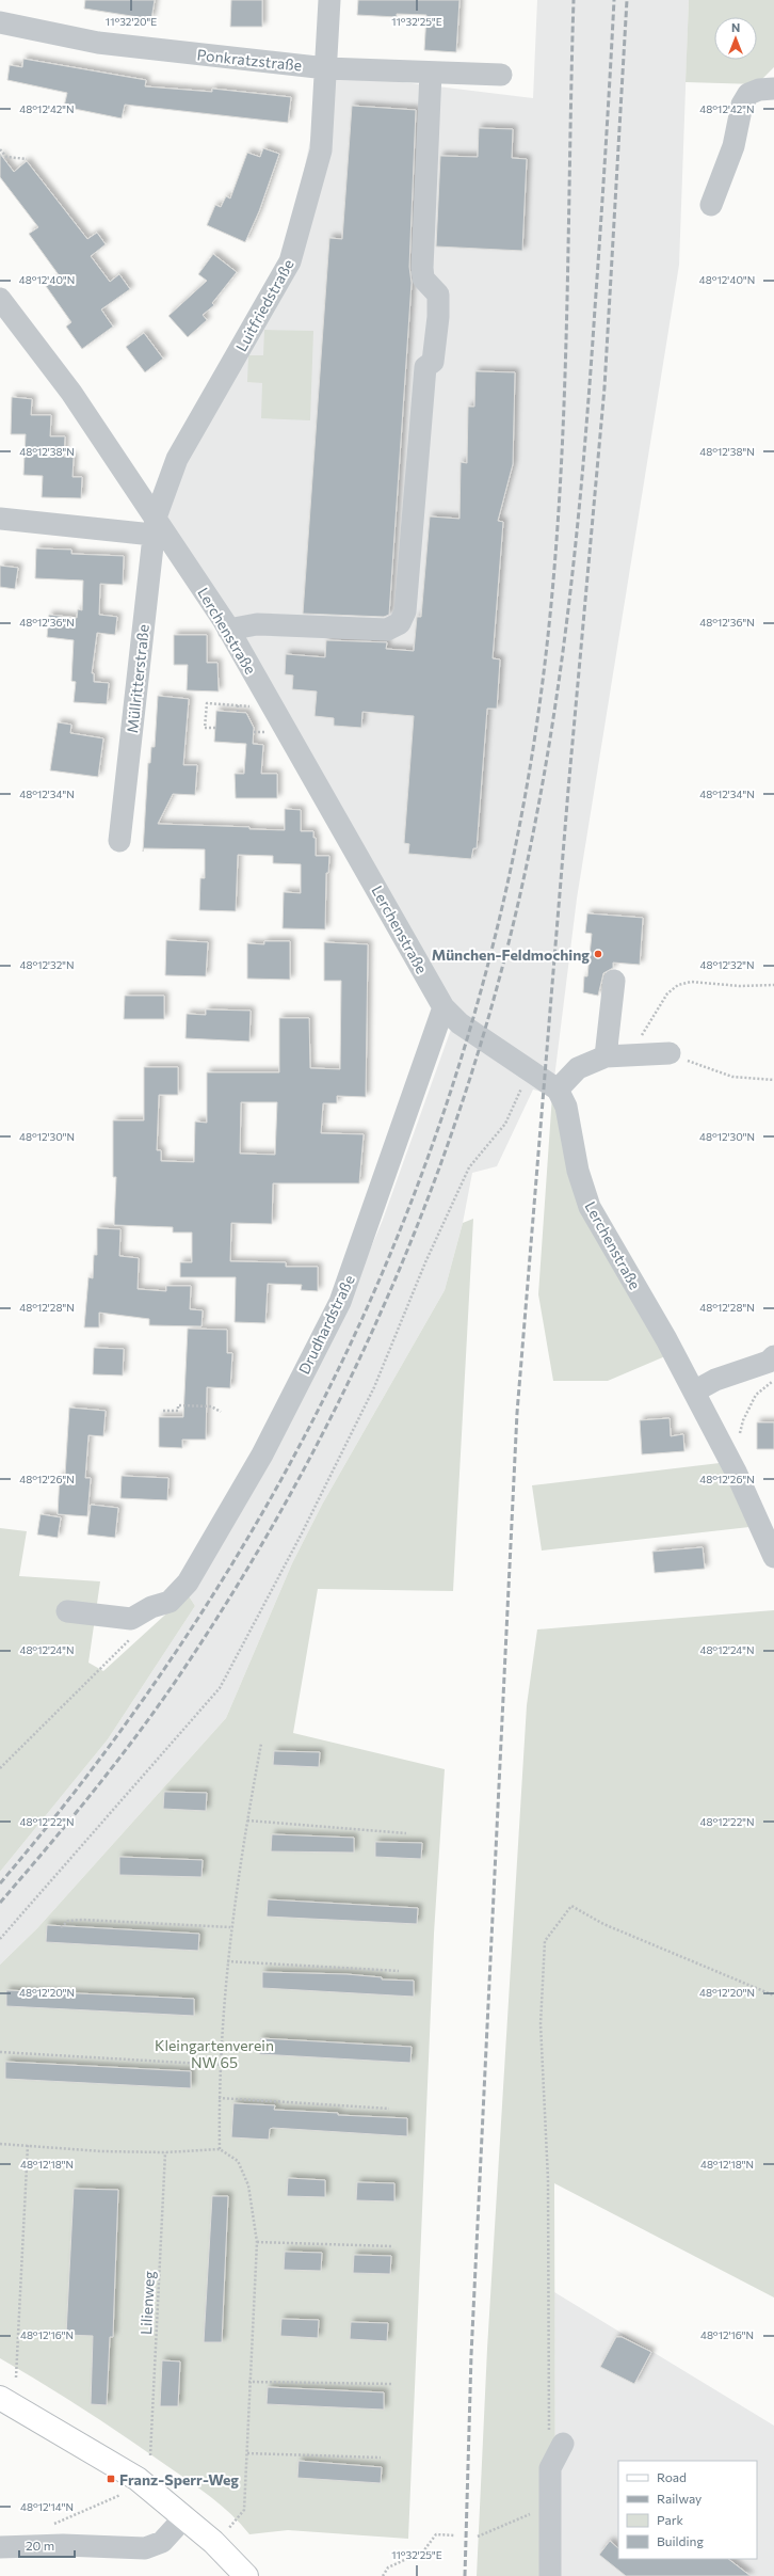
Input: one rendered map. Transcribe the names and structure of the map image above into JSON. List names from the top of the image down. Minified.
{"streets":{"street":["Ponkratzstraße","Luitfriedstraße","Lerchenstraße","Müllritterstraße","Drudhardstraße"],"path":["Lilienweg"]},"crossings":[["Ponkratzstraße","Luitfriedstraße"],["Luitfriedstraße","Lerchenstraße"],["Luitfriedstraße","Müllritterstraße"],["Lerchenstraße","Müllritterstraße"],["Lerchenstraße","Drudhardstraße"]],"parks":["Kleingartenverein NW 65"],"places":{"other":["München-Feldmoching"],"transit":["Franz-Sperr-Weg"]},"legend":["Road","Railway","Park","Building"],"scale_bar":"20 m","north":"top","coordinates":["11°32'20\"E","11°32'25\"E","48°12'42\"N","48°12'40\"N","48°12'38\"N","48°12'36\"N","48°12'34\"N","48°12'32\"N","48°12'30\"N","48°12'28\"N","48°12'26\"N","48°12'24\"N","48°12'22\"N","48°12'20\"N","48°12'18\"N","48°12'16\"N","48°12'14\"N"]}
